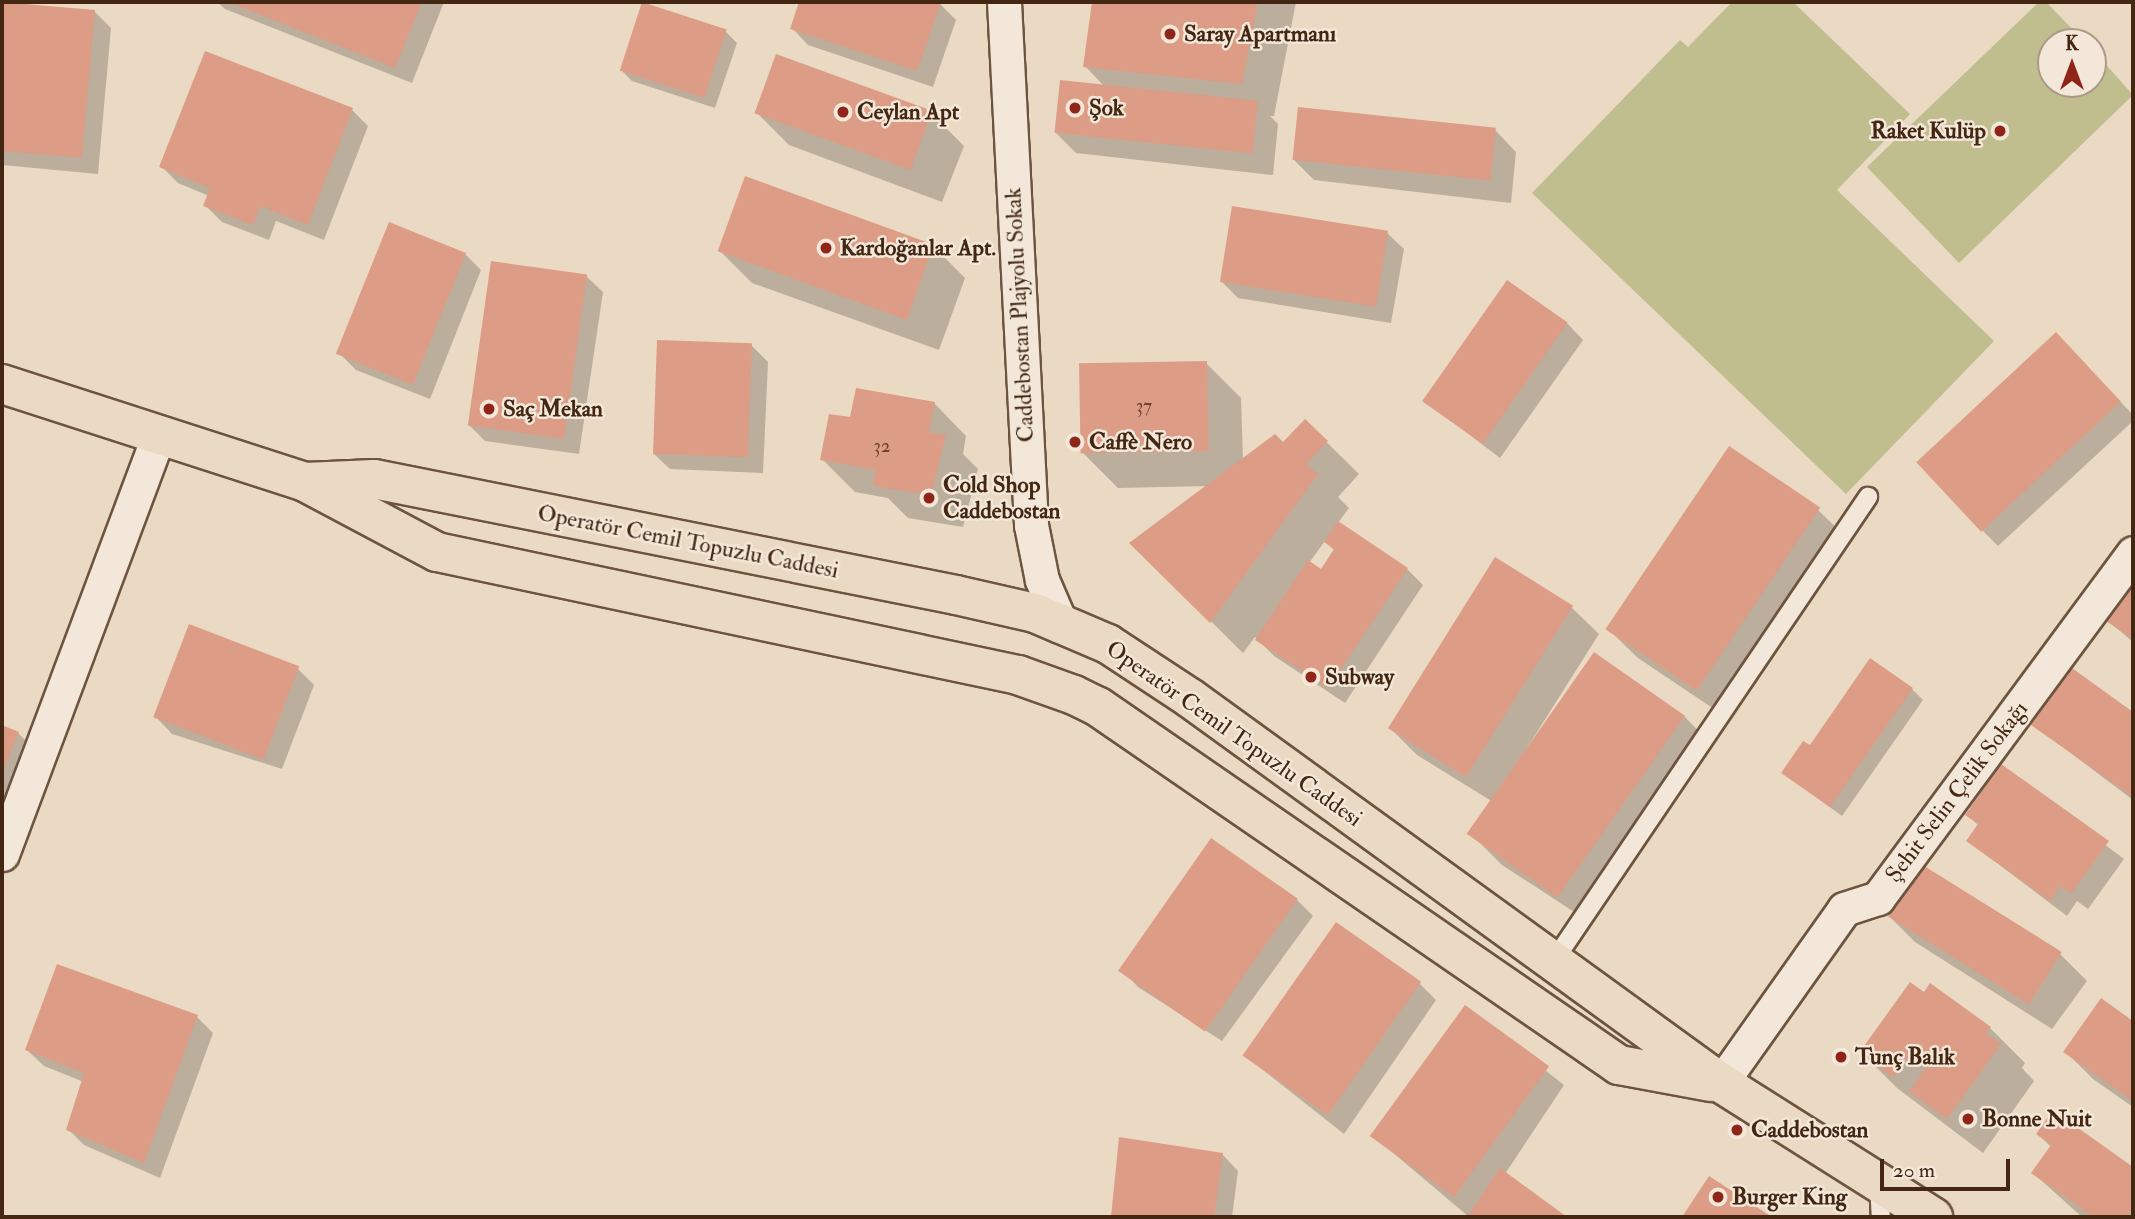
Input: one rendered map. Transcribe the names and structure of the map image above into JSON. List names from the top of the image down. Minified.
{"streets":{"main road":["Operatör Cemil Topuzlu Caddesi"],"street":["Caddebostan Plajyolu Sokak","Şehit Selin Çelik Sokağı"]},"crossings":[["Caddebostan Plajyolu Sokak","Operatör Cemil Topuzlu Caddesi"],["Operatör Cemil Topuzlu Caddesi","Şehit Selin Çelik Sokağı"]],"places":["Saray Apartmanı","Şok","Ceylan Apt","Raket Kulüp","Kardoğanlar Apt.","Saç Mekan","Caffè Nero","Cold Shop Caddebostan","Subway","Tunç Balık","Bonne Nuit","Caddebostan","Burger King"],"house_numbers":["37","32"],"scale_bar":"20 m","north":"top"}
